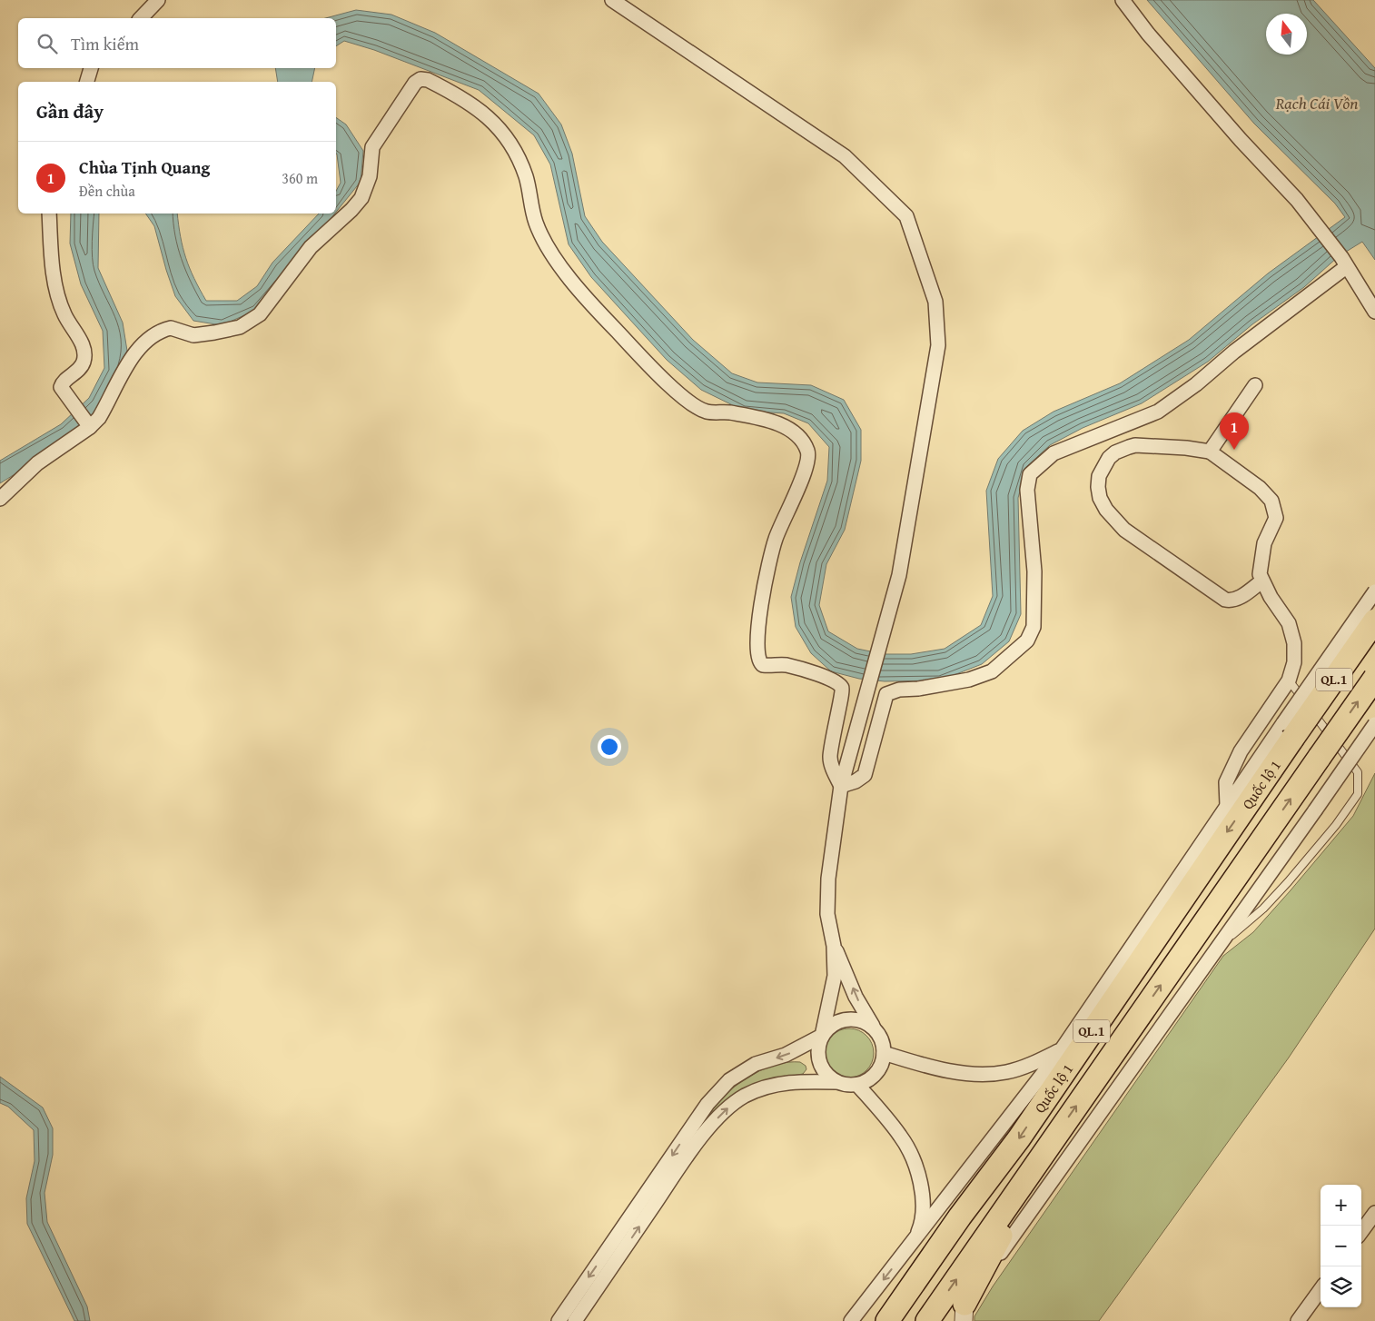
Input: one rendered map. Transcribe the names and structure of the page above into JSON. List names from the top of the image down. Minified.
{"streets":{"highway":["QL.1","Quốc lộ 1"]},"crossings":[["QL.1","Quốc lộ 1"]],"water":["Rạch Cái Vồn"],"north":"top","page":{"search":"Tìm kiếm","heading":"Gần đây","list":[{"mark":"1","name":"Chùa Tịnh Quang","note":"Đền chùa","value":"360 m"}],"pins":"1","map_buttons":["+","−"]}}
